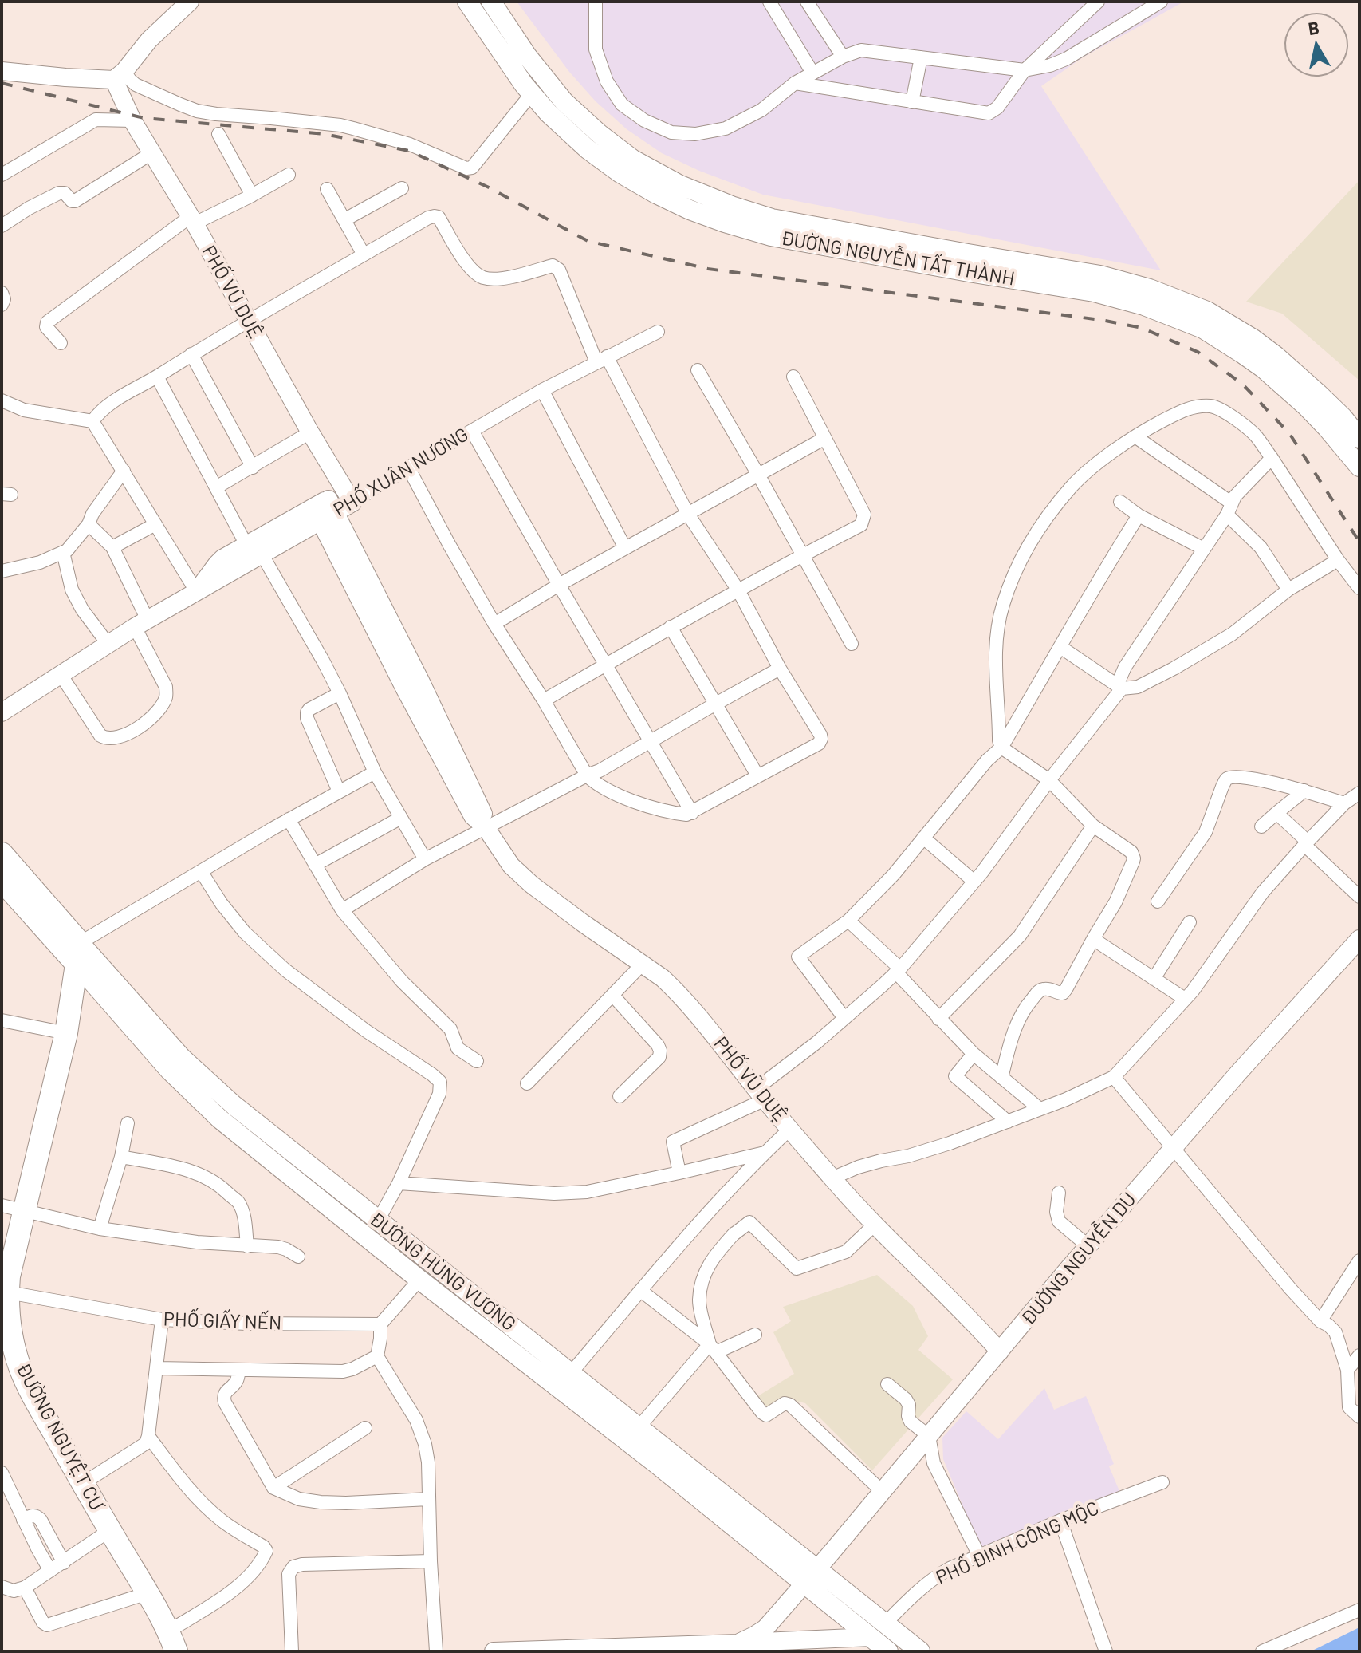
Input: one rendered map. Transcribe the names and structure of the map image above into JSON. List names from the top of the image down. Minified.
{"streets":{"highway":["ĐƯỜNG HÙNG VƯƠNG","ĐƯỜNG NGUYỆT CƯ"],"main road":["ĐƯỜNG NGUYỄN TẤT THÀNH"],"street":["PHỐ VŨ DUỆ","PHỐ XUÂN NƯƠNG","ĐƯỜNG NGUYỄN DU","PHỐ GIẤY NẾN","PHỐ ĐINH CÔNG MỘC"]},"crossings":[["PHỐ VŨ DUỆ","PHỐ XUÂN NƯƠNG"],["PHỐ VŨ DUỆ","ĐƯỜNG NGUYỄN DU"],["ĐƯỜNG HÙNG VƯƠNG","ĐƯỜNG NGUYỆT CƯ"],["ĐƯỜNG HÙNG VƯƠNG","PHỐ ĐINH CÔNG MỘC"],["PHỐ GIẤY NẾN","ĐƯỜNG NGUYỆT CƯ"]],"north":"top"}
